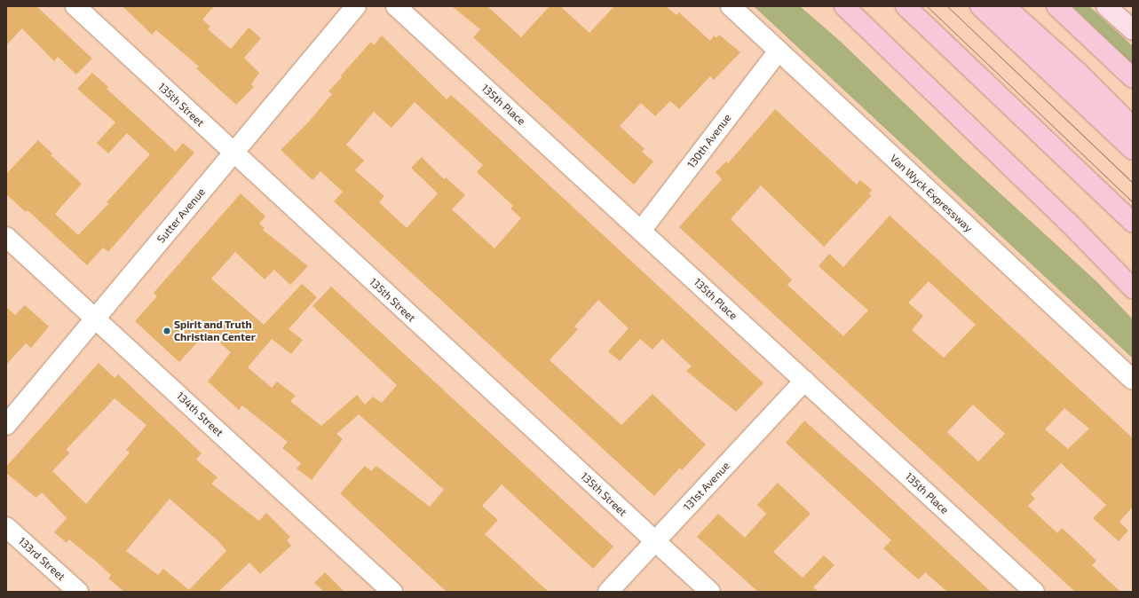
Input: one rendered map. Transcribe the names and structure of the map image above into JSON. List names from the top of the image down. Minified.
{"streets":{"street":["135th Street","135th Place","130th Avenue","Van Wyck Expressway","Sutter Avenue","134th Street","131st Avenue","133rd Street"]},"crossings":[["135th Street","Sutter Avenue"],["135th Street","131st Avenue"],["135th Place","130th Avenue"],["135th Place","131st Avenue"],["130th Avenue","Van Wyck Expressway"],["Sutter Avenue","134th Street"]],"places":["Spirit and Truth Christian Center"]}
